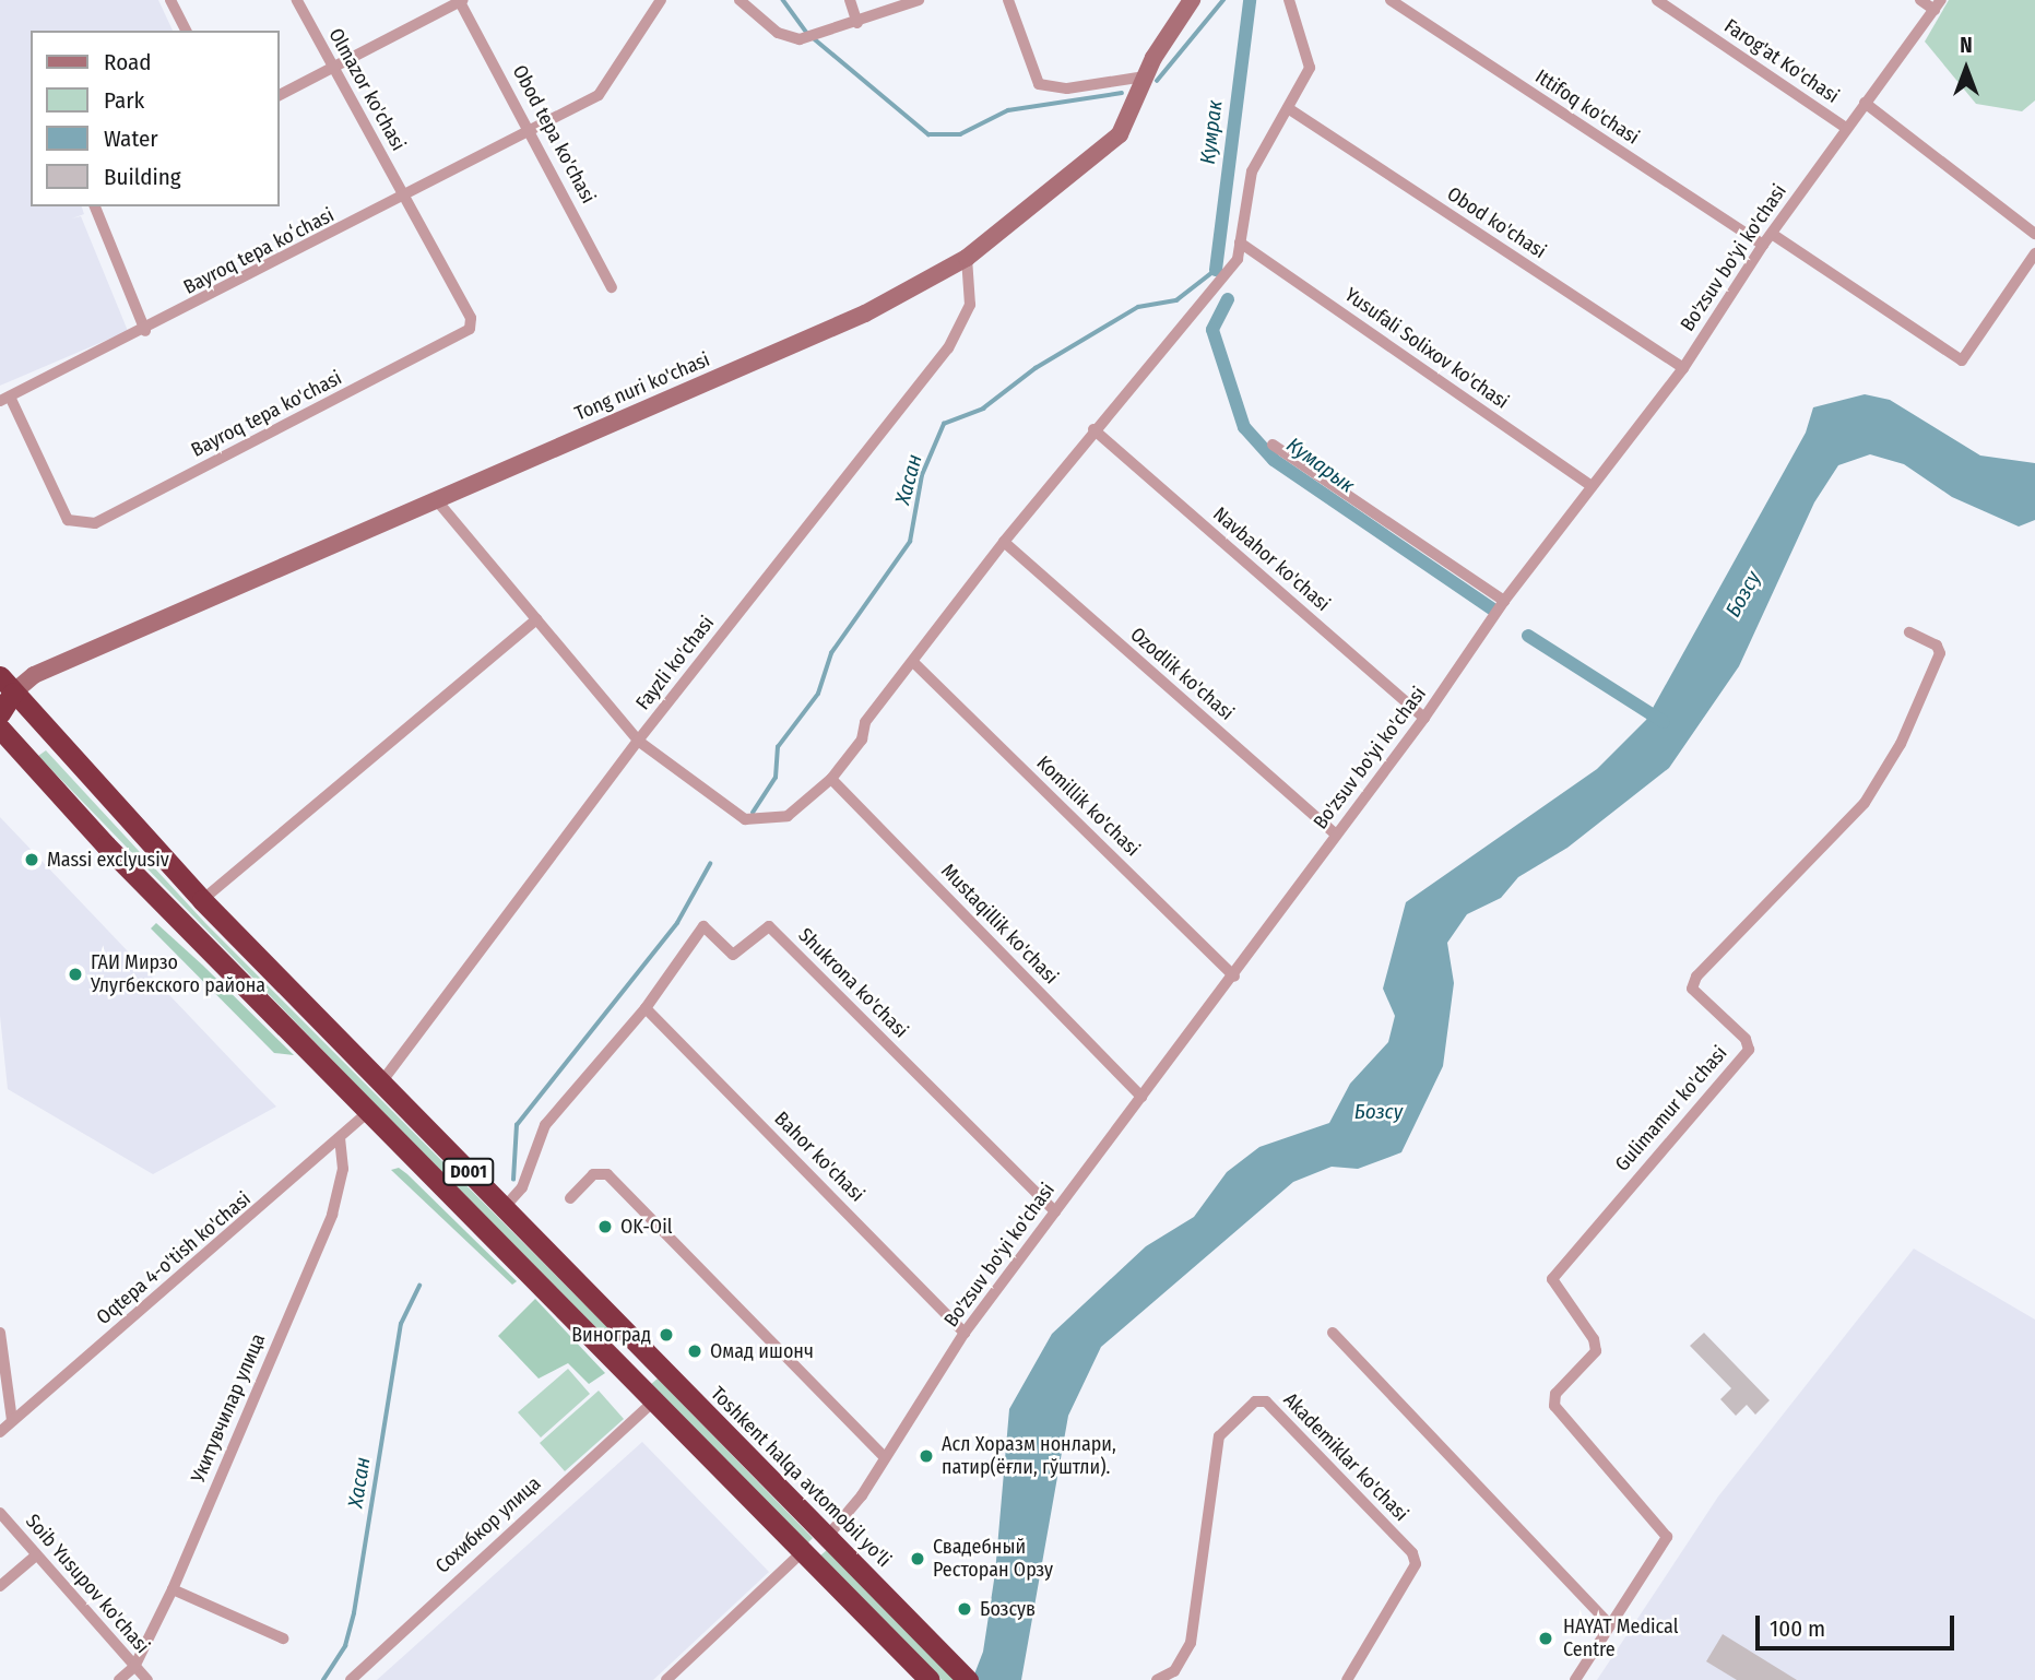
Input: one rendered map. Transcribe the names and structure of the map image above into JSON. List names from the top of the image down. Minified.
{"streets":{"highway":["D001","Toshkent halqa avtomobil yo'li"],"street":["Farog'at Ko'chasi","Olmazor ko'chasi","Ittifoq ko'chasi","Obod tepa ko'chasi","Obod ko'chasi","Bayroq tepa koʻchasi","Bo'zsuv bo'yi ko'chasi","Yusufali Solixov ko'chasi","Tong nuri ko'chasi","Bayroq tepa ko'chasi","Navbahor ko'chasi","Fayzli ko'chasi","Ozodlik ko'chasi","Komillik ko'chasi","Mustaqillik ko'chasi","Shukrona ko'chasi","Gulimamur ko'chasi","Bahor ko'chasi","Oqtepa 4-o'tish ko'chasi","Укитувчилар улица","Akademiklar ko'chasi","Сохибкор улица","Soib Yusupov ko'chasi"]},"crossings":[["Farog'at Ko'chasi","Bo'zsuv bo'yi ko'chasi"],["Olmazor ko'chasi","Bayroq tepa koʻchasi"],["Olmazor ko'chasi","Bayroq tepa ko'chasi"],["Ittifoq ko'chasi","Bo'zsuv bo'yi ko'chasi"],["Obod tepa ko'chasi","Bayroq tepa koʻchasi"],["Obod ko'chasi","Bo'zsuv bo'yi ko'chasi"],["Bayroq tepa koʻchasi","Bayroq tepa ko'chasi"],["Bo'zsuv bo'yi ko'chasi","Yusufali Solixov ko'chasi"],["Bo'zsuv bo'yi ko'chasi","Navbahor ko'chasi"],["Bo'zsuv bo'yi ko'chasi","Ozodlik ko'chasi"],["Bo'zsuv bo'yi ko'chasi","Komillik ko'chasi"],["Bo'zsuv bo'yi ko'chasi","Mustaqillik ko'chasi"],["Bo'zsuv bo'yi ko'chasi","Shukrona ko'chasi"],["Bo'zsuv bo'yi ko'chasi","Bahor ko'chasi"],["Bo'zsuv bo'yi ko'chasi","Toshkent halqa avtomobil yo'li"],["Tong nuri ko'chasi","Fayzli ko'chasi"],["Tong nuri ko'chasi","Toshkent halqa avtomobil yo'li"],["Fayzli ko'chasi","Toshkent halqa avtomobil yo'li"],["Shukrona ko'chasi","Bahor ko'chasi"],["Shukrona ko'chasi","Toshkent halqa avtomobil yo'li"],["D001","Oqtepa 4-o'tish ko'chasi"],["D001","Сохибкор улица"],["Oqtepa 4-o'tish ko'chasi","Укитувчилар улица"],["Укитувчилар улица","Soib Yusupov ko'chasi"]],"water":["Кумрак","Кумарык","Хасан","Бозсу"],"places":["Massi exclyusiv","ГАИ Мирзо Улугбекского района","OK-Oil","Виноград","Омад ишонч","Асл Хоразм нонлари, патир(ёғли, гўштли).","Свадебный Ресторан Орзу","Бозсув","HAYAT Medical Centre"],"legend":["Road","Park","Water","Building"],"scale_bar":"100 m","north":"top"}
